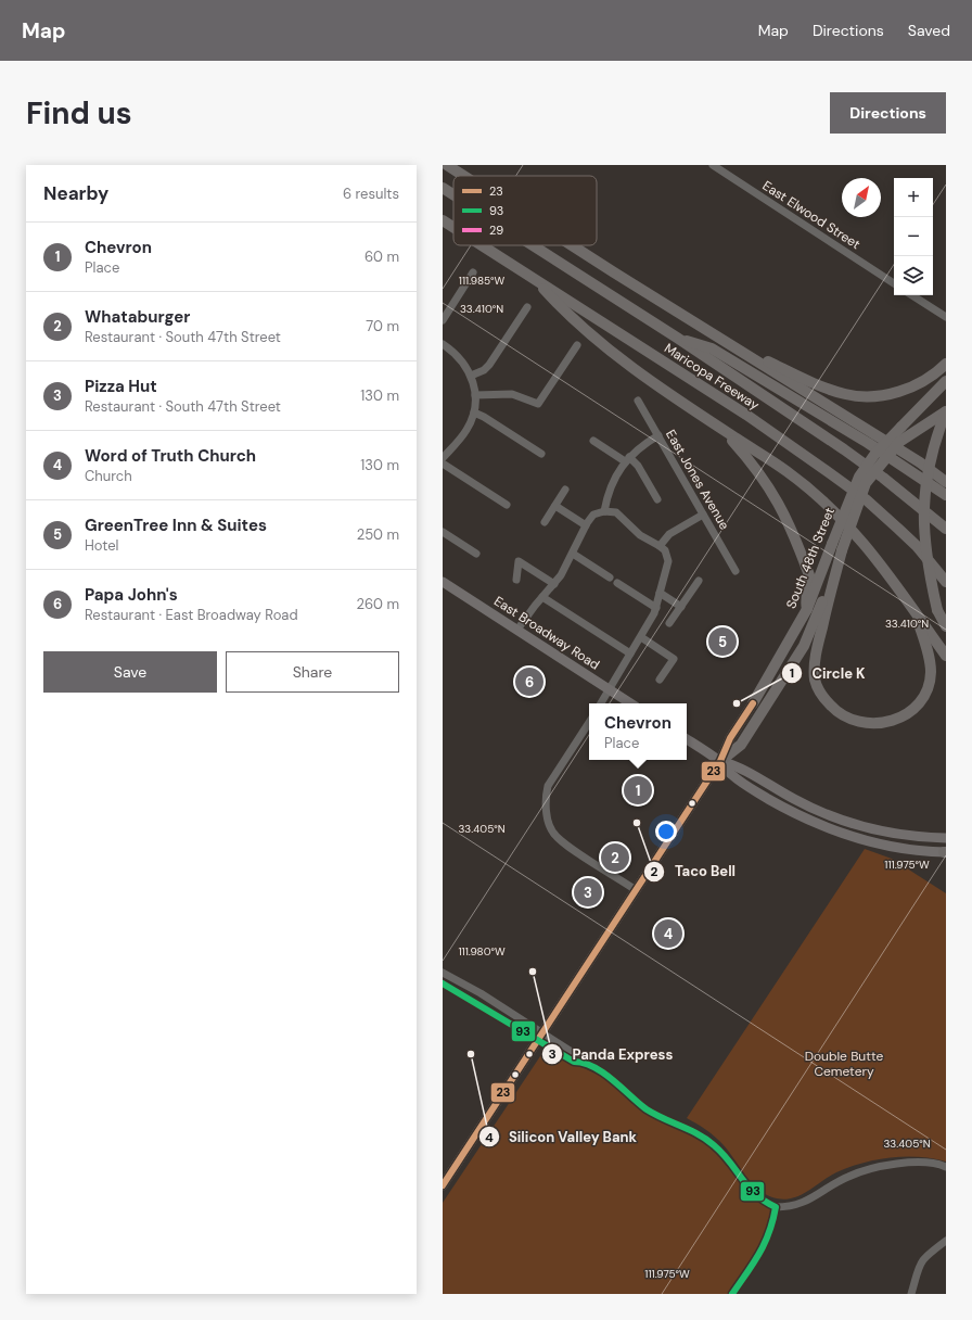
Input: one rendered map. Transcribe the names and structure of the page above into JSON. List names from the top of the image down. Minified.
{"streets":{"highway":["Maricopa Freeway","South 48th Street"],"main road":["East Broadway Road"],"street":["East Elwood Street","East Jones Avenue"]},"parks":["Double Butte Cemetery"],"places":["Circle K","Taco Bell","Panda Express","Silicon Valley Bank"],"lines":["transit line 23","transit line 93"],"legend":["23","93","29"],"north":"top right","page":{"header":"Map","nav":["Map","Directions","Saved"],"buttons":["Directions",["Save","Share"]],"title":"Find us","heading":["Nearby","6 results"],"map_buttons":["+","−"],"list":[{"mark":"1","name":"Chevron","note":"Place","value":"60 m"},{"mark":"2","name":"Whataburger","note":"Restaurant · South 47th Street","value":"70 m"},{"mark":"3","name":"Pizza Hut","note":"Restaurant · South 47th Street","value":"130 m"},{"mark":"4","name":"Word of Truth Church","note":"Church","value":"130 m"},{"mark":"5","name":"GreenTree Inn & Suites","note":"Hotel","value":"250 m"},{"mark":"6","name":"Papa John's","note":"Restaurant · East Broadway Road","value":"260 m"}],"pins":["5","6","1","2","3","4"],"popup":["Chevron","Place"]},"coordinates":["111.985°W","33.410°N","33.405°N","111.975°W","111.980°W"]}
